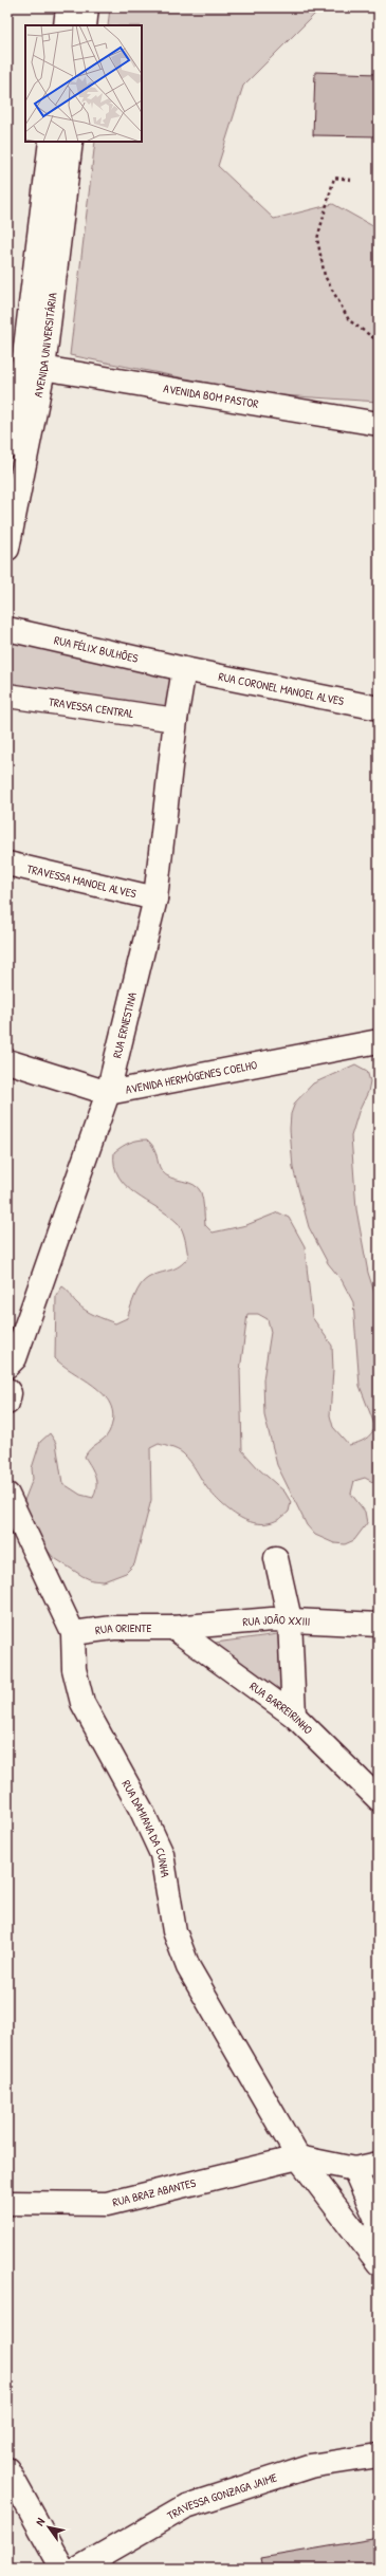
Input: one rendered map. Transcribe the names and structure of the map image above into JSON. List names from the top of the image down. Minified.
{"streets":{"street":["AVENIDA UNIVERSITÁRIA","AVENIDA BOM PASTOR","RUA FÉLIX BULHÕES","RUA CORONEL MANOEL ALVES","TRAVESSA CENTRAL","TRAVESSA MANOEL ALVES","RUA ERNESTINA","AVENIDA HERMÓGENES COELHO","RUA JOÃO XXIII","RUA ORIENTE","RUA BARREIRINHO","RUA DAMIANA DA CUNHA","RUA BRAZ ABANTES","TRAVESSA GONZAGA JAIME"]},"crossings":[["AVENIDA UNIVERSITÁRIA","AVENIDA BOM PASTOR"],["RUA FÉLIX BULHÕES","RUA CORONEL MANOEL ALVES"],["RUA FÉLIX BULHÕES","RUA ERNESTINA"],["RUA CORONEL MANOEL ALVES","RUA ERNESTINA"],["TRAVESSA CENTRAL","RUA ERNESTINA"],["TRAVESSA MANOEL ALVES","RUA ERNESTINA"],["RUA ERNESTINA","AVENIDA HERMÓGENES COELHO"],["RUA JOÃO XXIII","RUA ORIENTE"],["RUA JOÃO XXIII","RUA BARREIRINHO"],["RUA ORIENTE","RUA BARREIRINHO"],["RUA ORIENTE","RUA DAMIANA DA CUNHA"],["RUA DAMIANA DA CUNHA","RUA BRAZ ABANTES"]],"north":"top left"}
